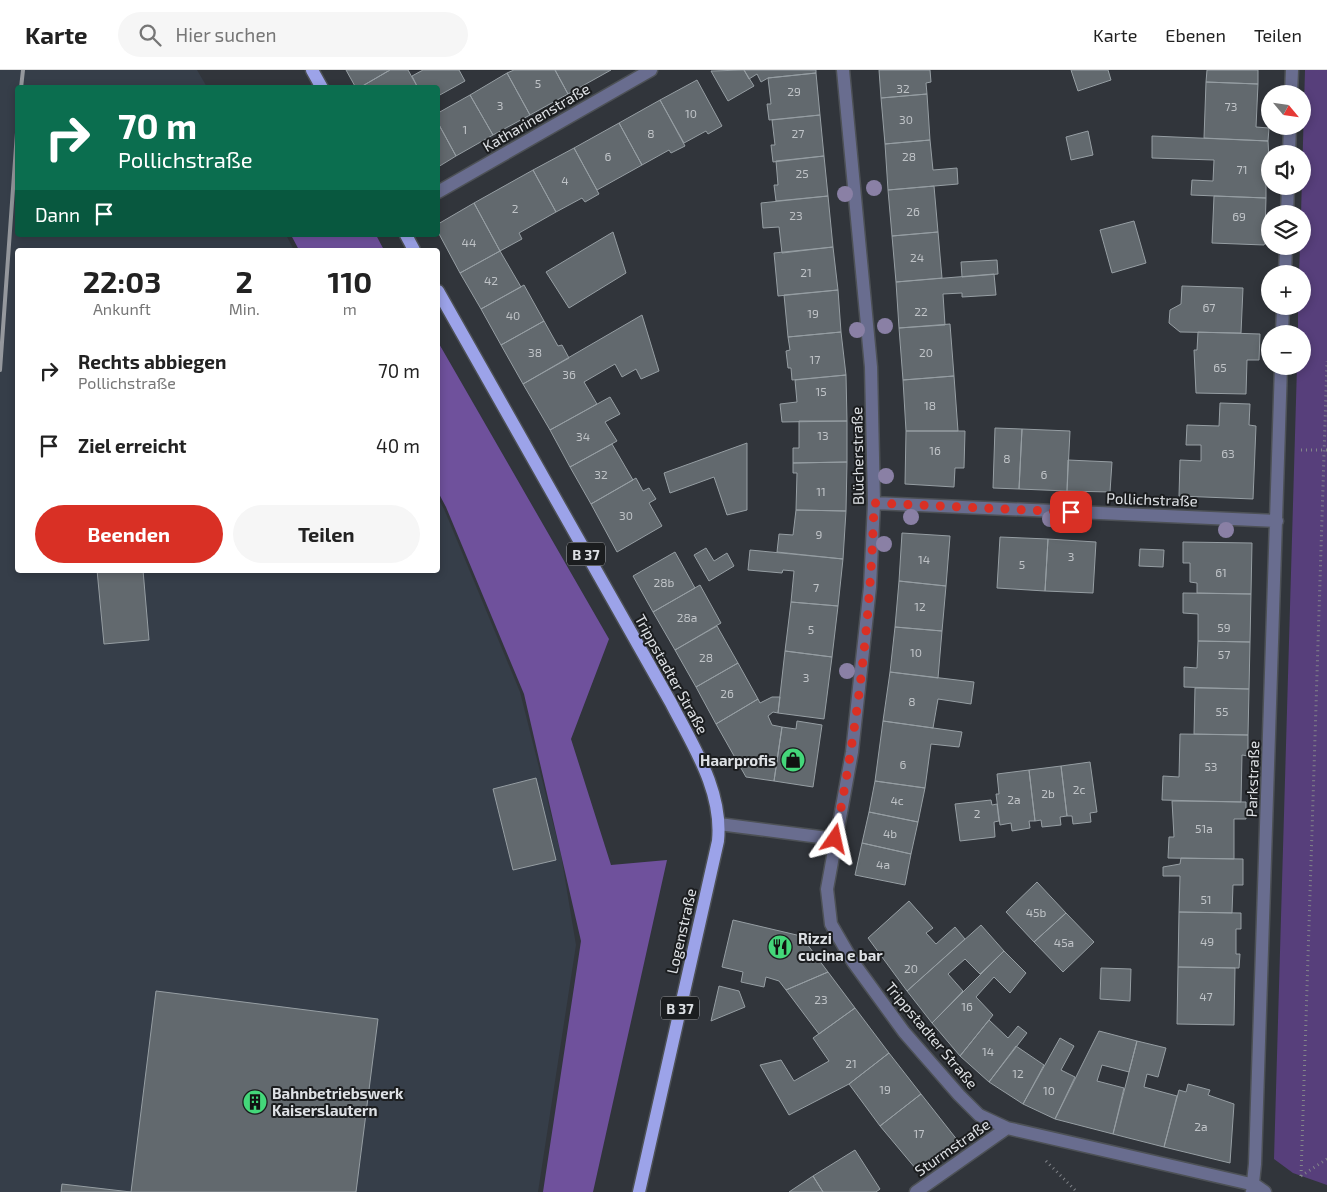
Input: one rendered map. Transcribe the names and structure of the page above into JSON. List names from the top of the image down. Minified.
{"streets":{"main road":["B 37","Trippstadter Straße","Logenstraße"],"street":["Katharinenstraße","Blücherstraße","Pollichstraße","Parkstraße","Sturmstraße"]},"crossings":[["Blücherstraße","Pollichstraße"],["Blücherstraße","Trippstadter Straße"],["Pollichstraße","Parkstraße"],["Trippstadter Straße","Parkstraße"],["Trippstadter Straße","Logenstraße"],["Trippstadter Straße","Sturmstraße"]],"places":{"shop":["Haarprofis"],"restaurant":["Rizzi cucina e bar"],"building":["Bahnbetriebswerk Kaiserslautern"]},"house_numbers":["5","32","29","3","73","10","30","1","8","27","6","28","71","25","4","2","26","23","69","44","24","21","42","67","22","19","40","38","20","17","65","36","15","18","13","34","16","63","8","32","6","11","30","9","3","14","5","61","28b","7","12","28a","59","5","10","57","28","3","26","8","55","6","53","2c","2b","2a","4c","2","51a","4b","4a","51","45b","49","45a","20","47","23","16","14","21","12","19","10","2a","17"],"north":"bottom right","page":{"header":"Karte","search":"Hier suchen","nav":["Karte","Ebenen","Teilen"],"map_buttons":["+","−"],"turn":["70 m","Pollichstraße"],"then":"Dann","eta":["22:03","Ankunft","2","Min.","110","m"],"list":[{"name":"Rechts abbiegen","note":"Pollichstraße","value":"70 m"},{"name":"Ziel erreicht","value":"40 m"}],"buttons":["Beenden","Teilen"]}}
